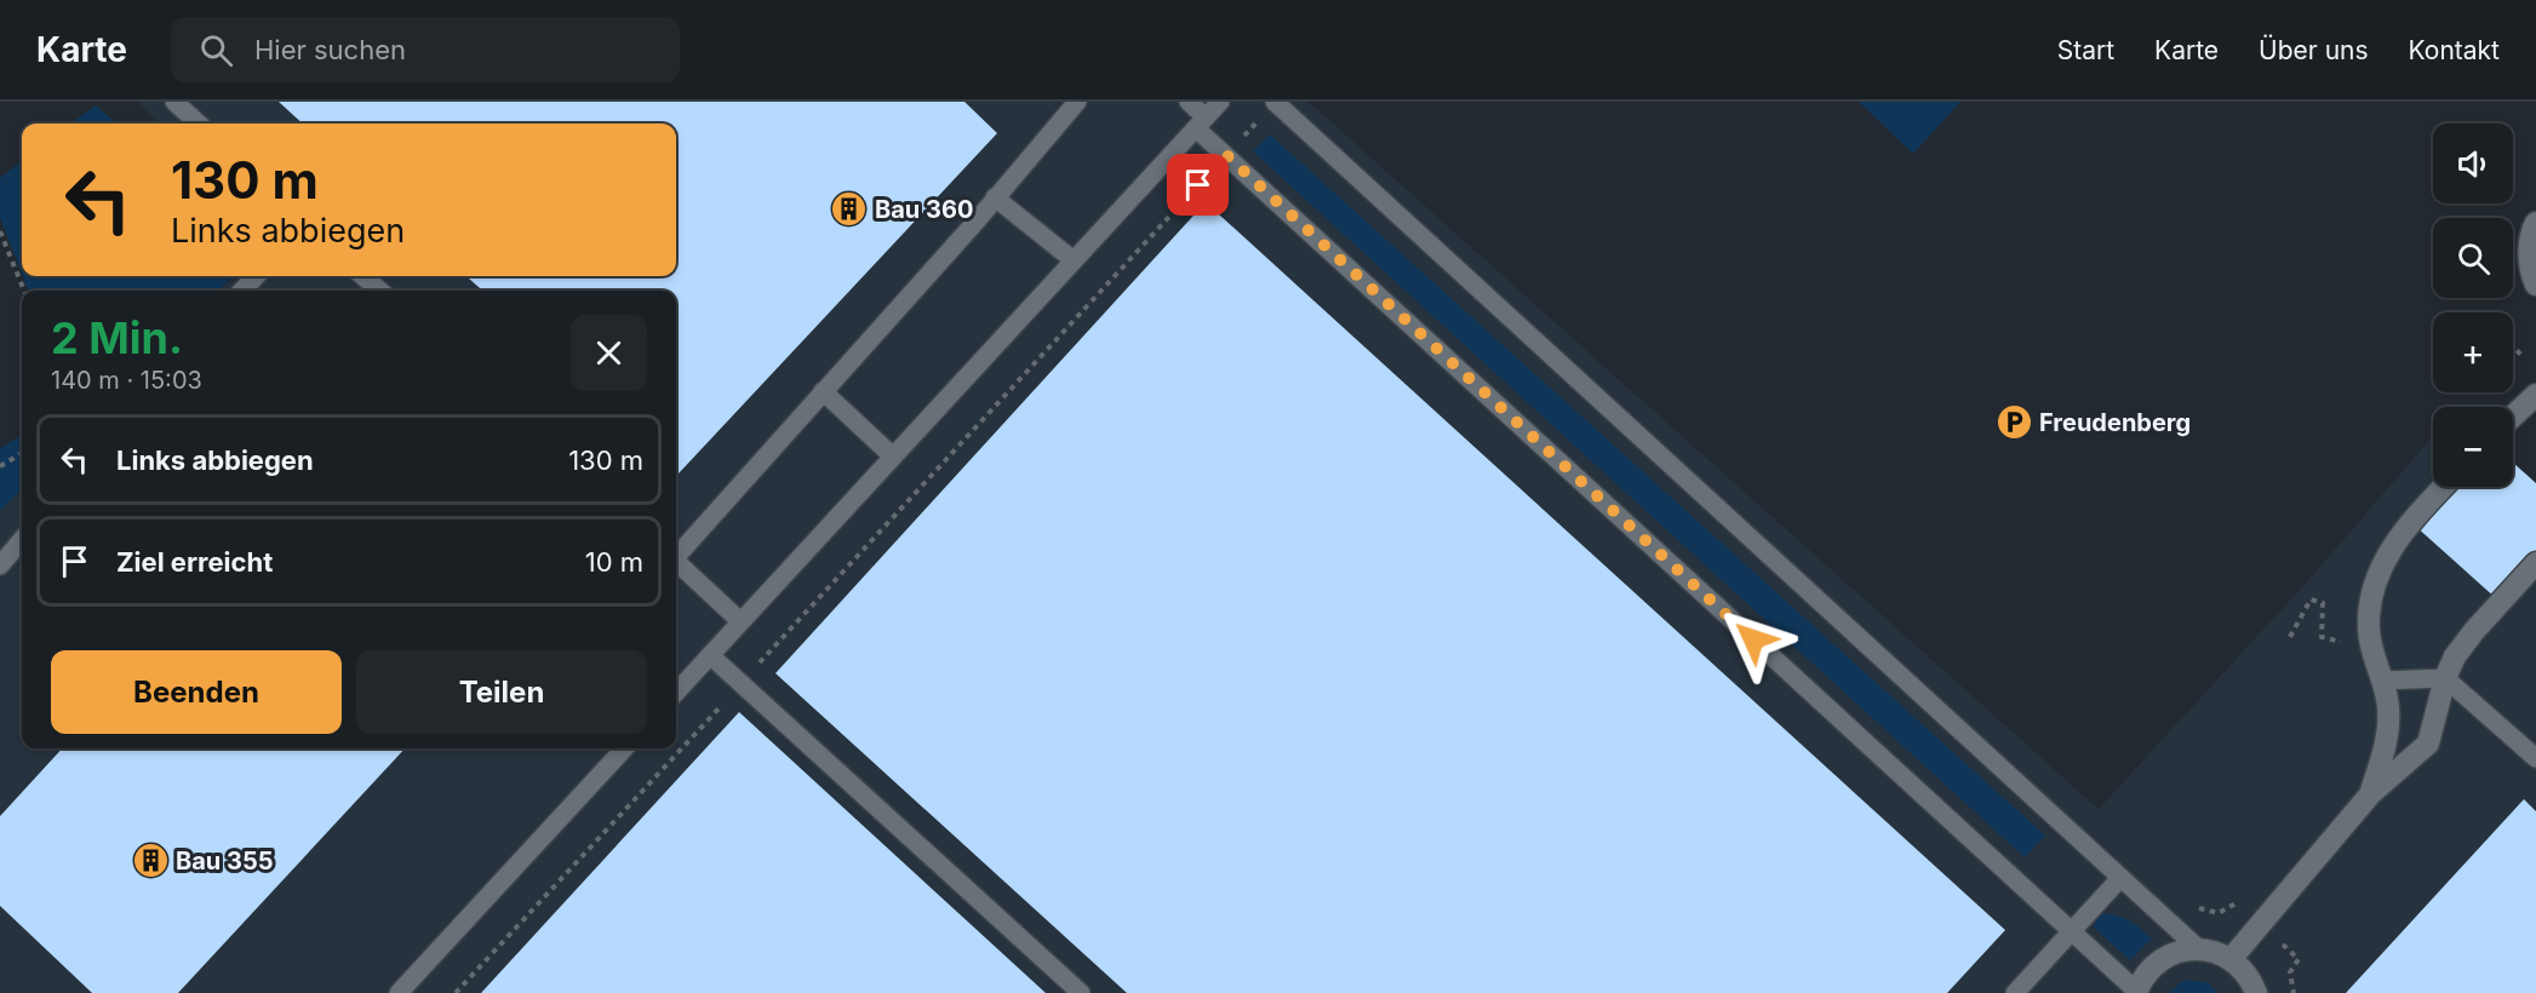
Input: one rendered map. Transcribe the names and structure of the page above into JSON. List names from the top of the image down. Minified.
{"places":{"building":["Bau 360","Bau 355"],"parking":["Freudenberg"]},"page":{"header":"Karte","search":"Hier suchen","nav":["Start","Karte","Über uns","Kontakt"],"map_buttons":["+","−"],"turn":["130 m","Links abbiegen"],"heading":["2 Min.","140 m · 15:03"],"list":[{"name":"Links abbiegen","value":"130 m"},{"name":"Ziel erreicht","value":"10 m"}],"buttons":["Beenden","Teilen"]}}
